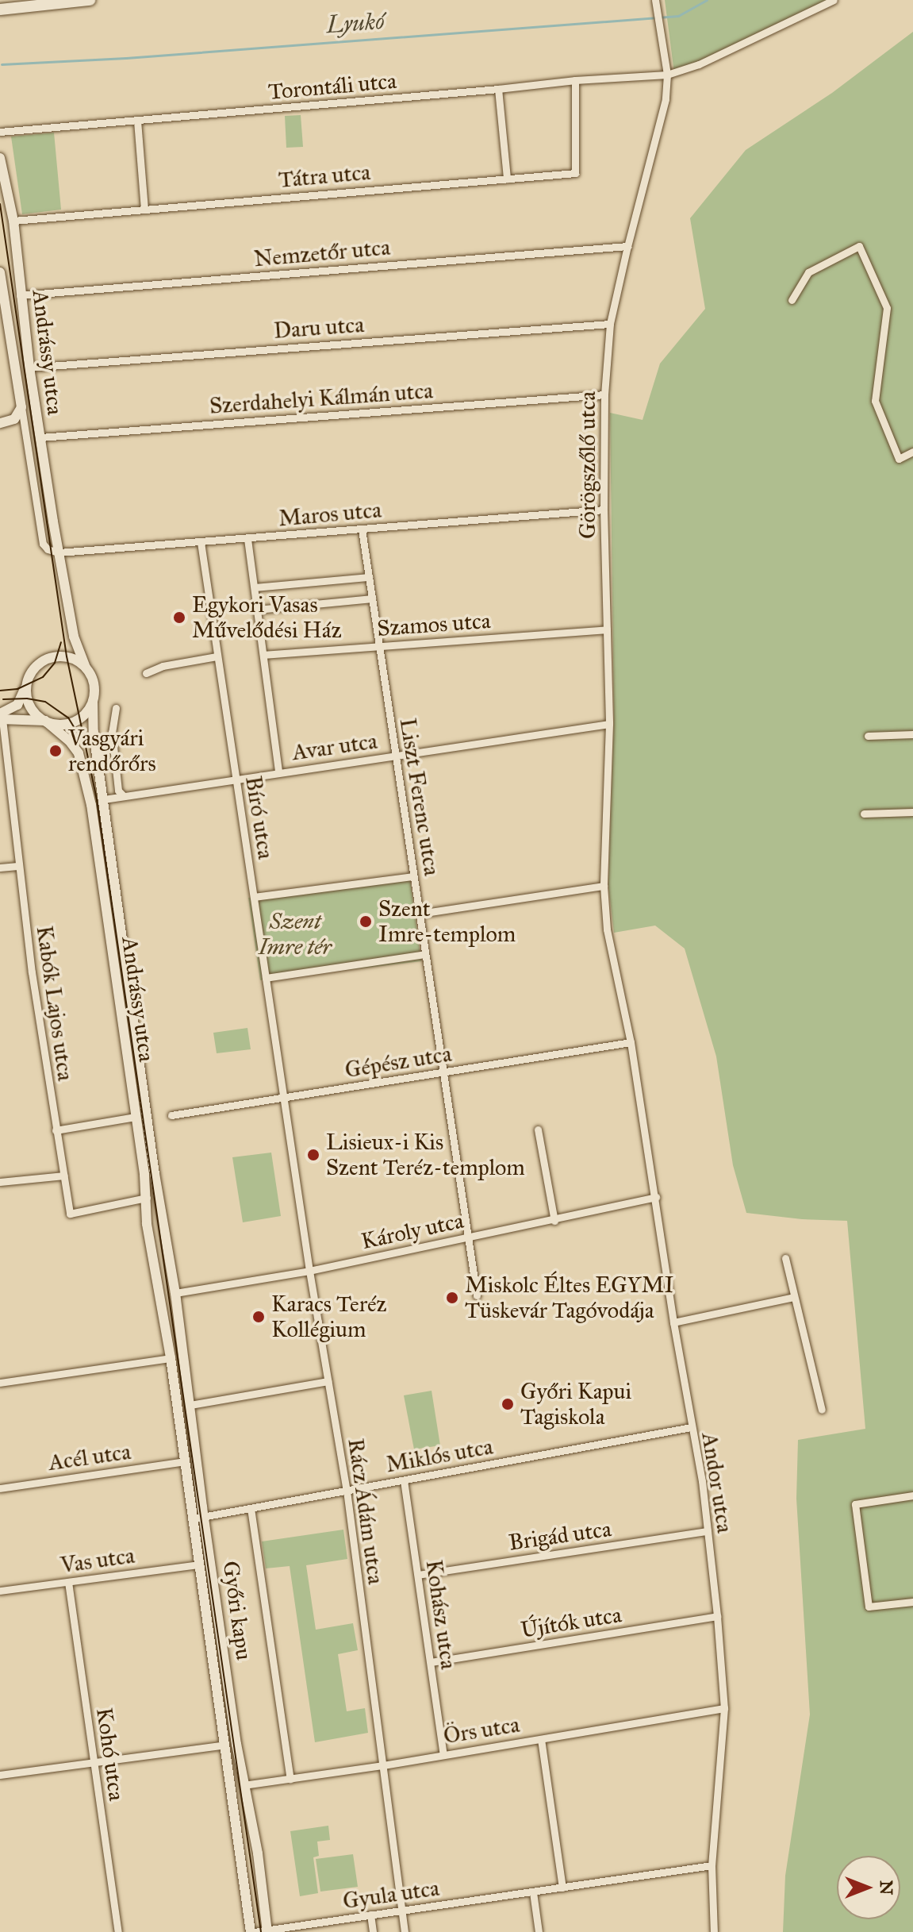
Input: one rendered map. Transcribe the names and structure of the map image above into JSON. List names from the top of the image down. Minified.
{"streets":{"street":["Torontáli utca","Tátra utca","Nemzetőr utca","Daru utca","Andrássy utca","Szerdahelyi Kálmán utca","Görögszőlő utca","Maros utca","Szamos utca","Avar utca","Liszt Ferenc utca","Bíró utca","Kabók Lajos utca","Gépész utca","Károly utca","Miklós utca","Acél utca","Andor utca","Rácz Ádám utca","Brigád utca","Vas utca","Győri kapu","Kohász utca","Újítók utca","Örs utca","Kohó utca","Gyula utca"]},"crossings":[["Torontáli utca","Tátra utca"],["Torontáli utca","Görögszőlő utca"],["Tátra utca","Andrássy utca"],["Nemzetőr utca","Andrássy utca"],["Nemzetőr utca","Görögszőlő utca"],["Daru utca","Andrássy utca"],["Daru utca","Görögszőlő utca"],["Andrássy utca","Szerdahelyi Kálmán utca"],["Andrássy utca","Maros utca"],["Andrássy utca","Avar utca"],["Andrássy utca","Kabók Lajos utca"],["Andrássy utca","Károly utca"],["Andrássy utca","Győri kapu"],["Szerdahelyi Kálmán utca","Görögszőlő utca"],["Görögszőlő utca","Maros utca"],["Görögszőlő utca","Szamos utca"],["Görögszőlő utca","Avar utca"],["Görögszőlő utca","Gépész utca"],["Görögszőlő utca","Andor utca"],["Maros utca","Liszt Ferenc utca"],["Maros utca","Bíró utca"],["Szamos utca","Liszt Ferenc utca"],["Avar utca","Liszt Ferenc utca"],["Avar utca","Bíró utca"],["Liszt Ferenc utca","Gépész utca"],["Liszt Ferenc utca","Károly utca"],["Bíró utca","Gépész utca"],["Bíró utca","Rácz Ádám utca"],["Gépész utca","Andor utca"],["Gépész utca","Rácz Ádám utca"],["Károly utca","Andor utca"],["Károly utca","Rácz Ádám utca"],["Károly utca","Győri kapu"],["Miklós utca","Andor utca"],["Miklós utca","Rácz Ádám utca"],["Miklós utca","Győri kapu"],["Miklós utca","Kohász utca"],["Acél utca","Győri kapu"],["Andor utca","Brigád utca"],["Andor utca","Újítók utca"],["Andor utca","Örs utca"],["Andor utca","Gyula utca"],["Rácz Ádám utca","Örs utca"],["Rácz Ádám utca","Gyula utca"],["Brigád utca","Kohász utca"],["Vas utca","Győri kapu"],["Vas utca","Kohó utca"],["Győri kapu","Örs utca"],["Győri kapu","Gyula utca"],["Kohász utca","Újítók utca"],["Kohász utca","Örs utca"]],"water":["Lyukó"],"parks":["Szent Imre tér"],"places":["Egykori Vasas Művelődési Ház","Vasgyári rendőrőrs","Szent Imre-templom","Lisieux-i Kis Szent Teréz-templom","Miskolc Éltes EGYMI Tüskevár Tagóvodája","Karacs Teréz Kollégium","Győri Kapui Tagiskola"],"north":"right"}
